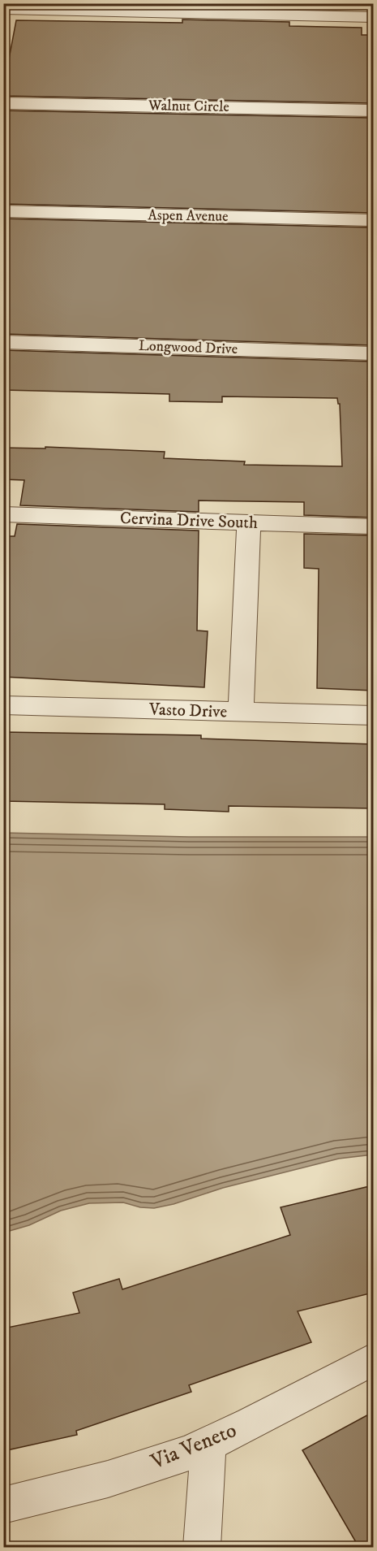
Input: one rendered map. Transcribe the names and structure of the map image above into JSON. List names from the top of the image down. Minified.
{"streets":{"street":["Walnut Circle","Aspen Avenue","Longwood Drive","Cervina Drive South","Vasto Drive","Via Veneto"]}}
